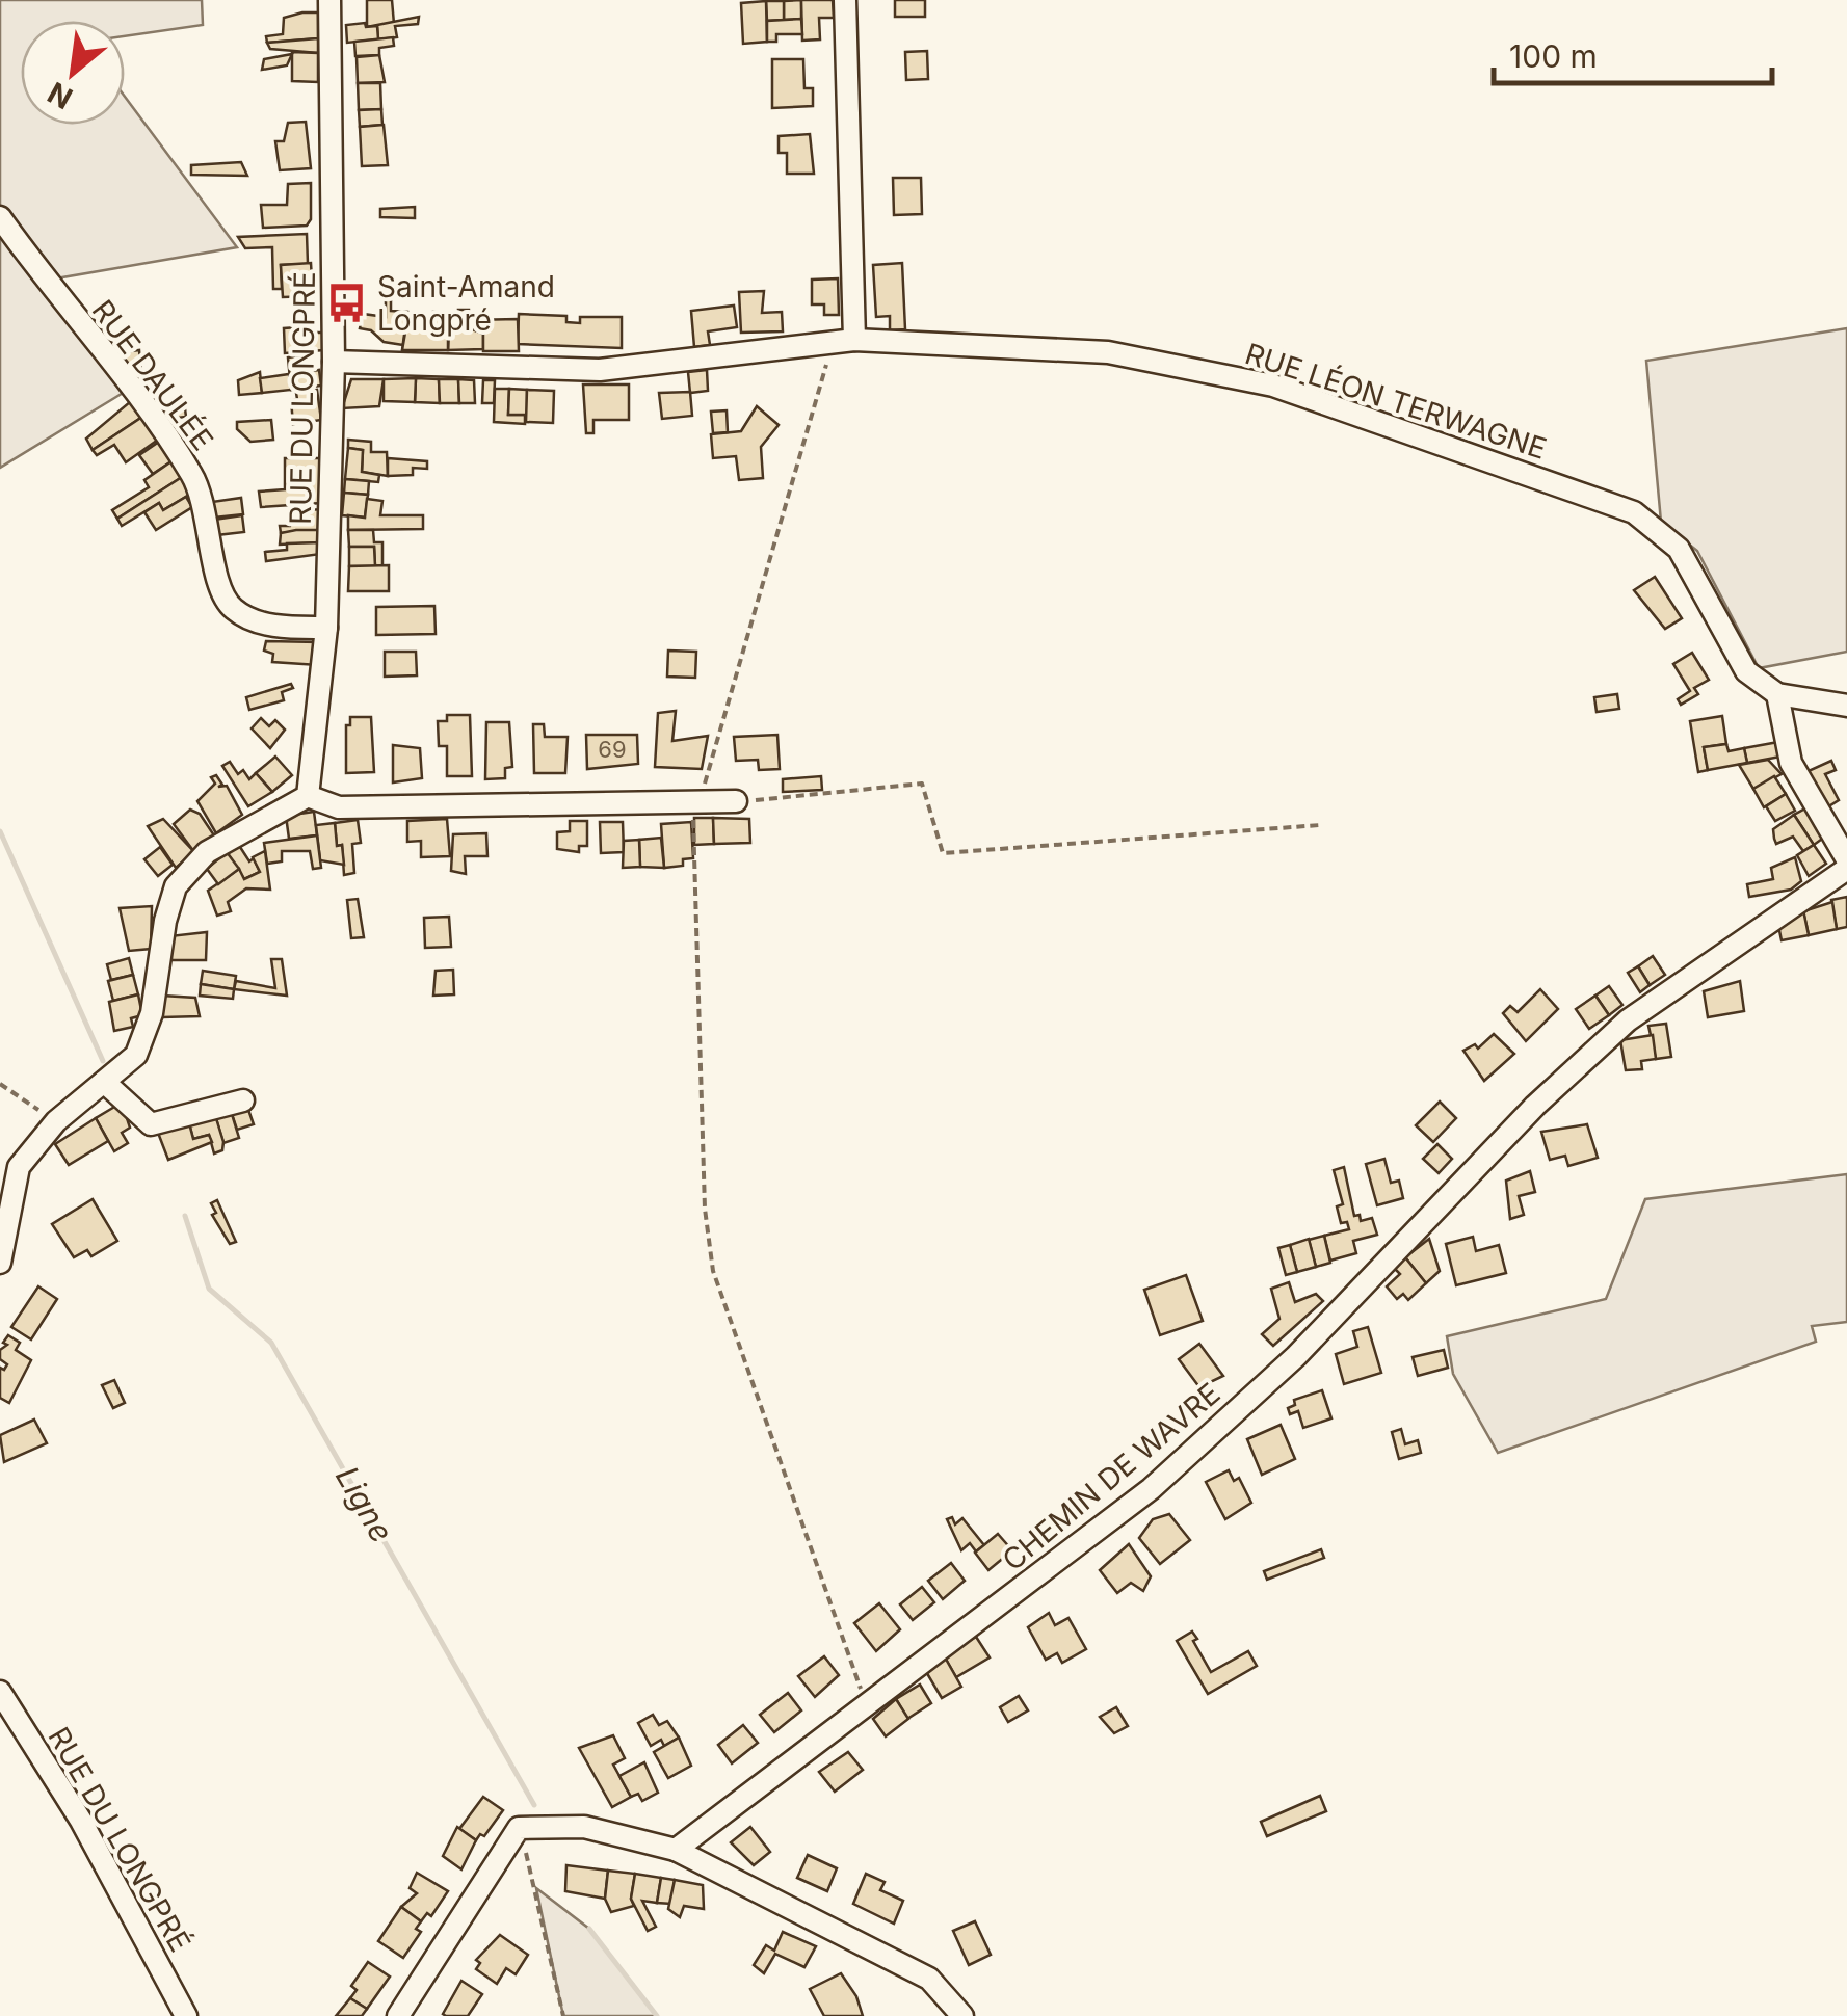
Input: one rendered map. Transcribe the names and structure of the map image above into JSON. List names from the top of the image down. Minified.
{"streets":{"street":["RUE DAULÉE","RUE DU LONGPRÉ","RUE LÉON TERWAGNE","CHEMIN DE WAVRE"]},"crossings":[["RUE DAULÉE","RUE DU LONGPRÉ"],["RUE DU LONGPRÉ","RUE LÉON TERWAGNE"]],"water":["Ligne"],"places":{"bus stop":["Saint-Amand Longpré"]},"house_numbers":["69"],"scale_bar":"100 m","north":"bottom left"}
